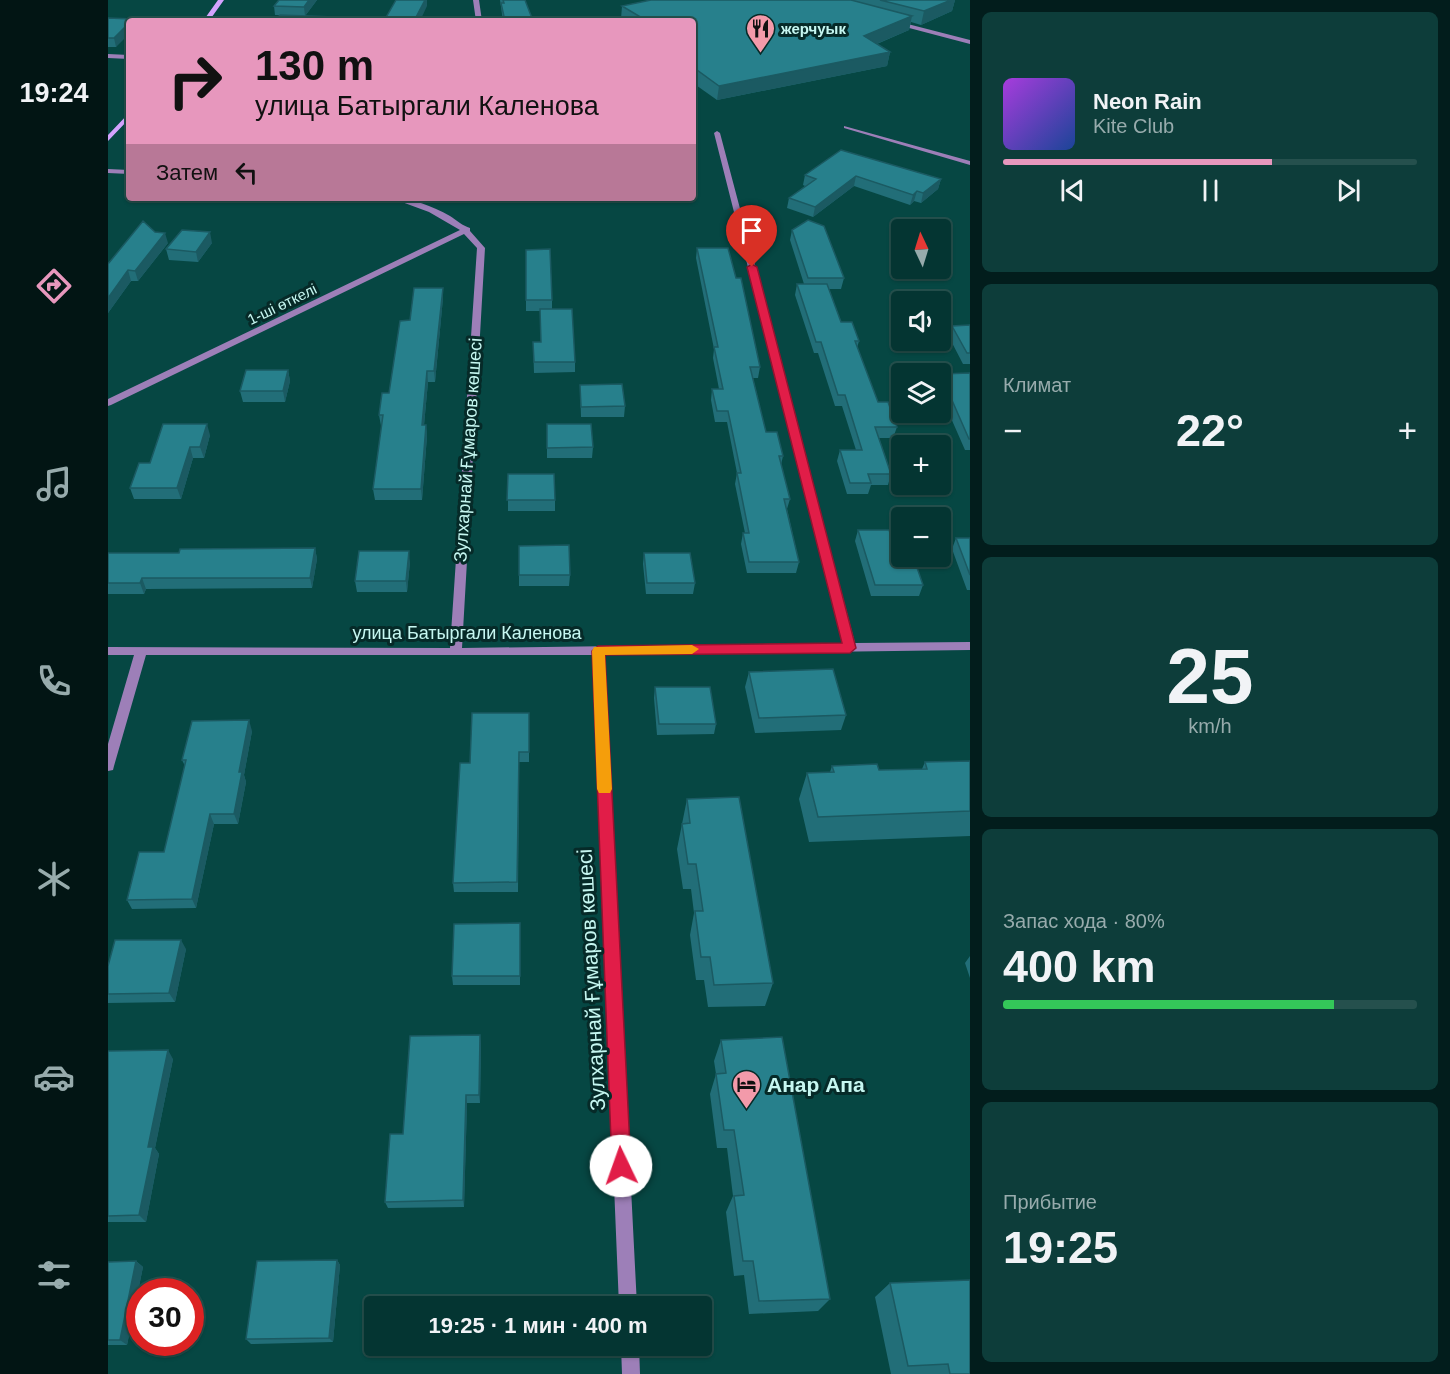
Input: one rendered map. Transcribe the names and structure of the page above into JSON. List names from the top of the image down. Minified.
{"streets":{"street":["1-ші өткелі","Зулхарнай Ғұмаров көшесі","улица Батыргали Каленова"]},"crossings":[["1-ші өткелі","Зулхарнай Ғұмаров көшесі"],["Зулхарнай Ғұмаров көшесі","улица Батыргали Каленова"]],"places":{"restaurant":["жерчуык"],"hotel":["Анар Апа"]},"north":"top","page":{"tabs":"19:24","turn":["130 m","улица Батыргали Каленова"],"song":["Neon Rain","Kite Club"],"then":"Затем","map_buttons":["+","−"],"tile":["Климат",["25","km/h"],["Запас хода · 80%","400 km"],["Прибытие","19:25"]],"heat":["−","22°","+"],"limit":"30","trip":"19:25 · 1 мин · 400 m"}}
